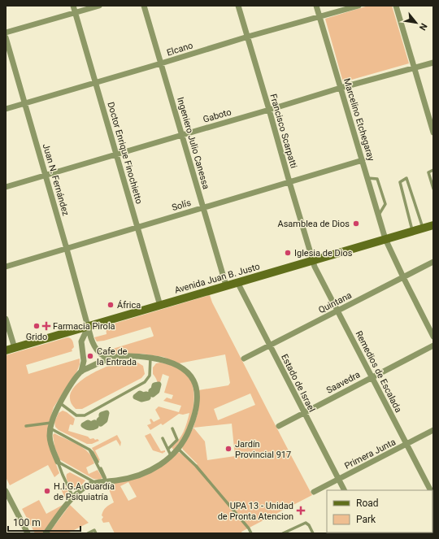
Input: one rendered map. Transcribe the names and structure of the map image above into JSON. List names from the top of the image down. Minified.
{"streets":{"main road":["Avenida Juan B. Justo"],"street":["Elcano","Gaboto","Marcelino Etchegaray","Francisco Scarpatti","Ingeniero Julio Canessa","Doctor Enrique Finochietto","Juan N. Fernández","Solís","Quintana","Remedios de Escalada","Saavedra","Estado de Israel","Primera Junta"]},"crossings":[["Elcano","Marcelino Etchegaray"],["Elcano","Francisco Scarpatti"],["Elcano","Ingeniero Julio Canessa"],["Elcano","Doctor Enrique Finochietto"],["Elcano","Juan N. Fernández"],["Gaboto","Marcelino Etchegaray"],["Gaboto","Francisco Scarpatti"],["Gaboto","Ingeniero Julio Canessa"],["Gaboto","Doctor Enrique Finochietto"],["Gaboto","Juan N. Fernández"],["Marcelino Etchegaray","Solís"],["Marcelino Etchegaray","Avenida Juan B. Justo"],["Marcelino Etchegaray","Quintana"],["Francisco Scarpatti","Solís"],["Francisco Scarpatti","Avenida Juan B. Justo"],["Francisco Scarpatti","Remedios de Escalada"],["Ingeniero Julio Canessa","Solís"],["Ingeniero Julio Canessa","Avenida Juan B. Justo"],["Doctor Enrique Finochietto","Solís"],["Doctor Enrique Finochietto","Avenida Juan B. Justo"],["Juan N. Fernández","Solís"],["Juan N. Fernández","Avenida Juan B. Justo"],["Avenida Juan B. Justo","Remedios de Escalada"],["Avenida Juan B. Justo","Estado de Israel"],["Quintana","Remedios de Escalada"],["Quintana","Estado de Israel"],["Remedios de Escalada","Saavedra"],["Remedios de Escalada","Primera Junta"],["Saavedra","Estado de Israel"],["Estado de Israel","Primera Junta"]],"places":{"other":["Asamblea de Dios","Iglesia de Dios","África","Grido","Cafe de la Entrada","Jardín Provincial 917","H.I.G.A Guardía de Psiquiatría"],"health":["Farmacia Pirola","UPA 13 - Unidad de Pronta Atencion"]},"legend":["Road","Park"],"scale_bar":"100 m","north":"bottom right"}
